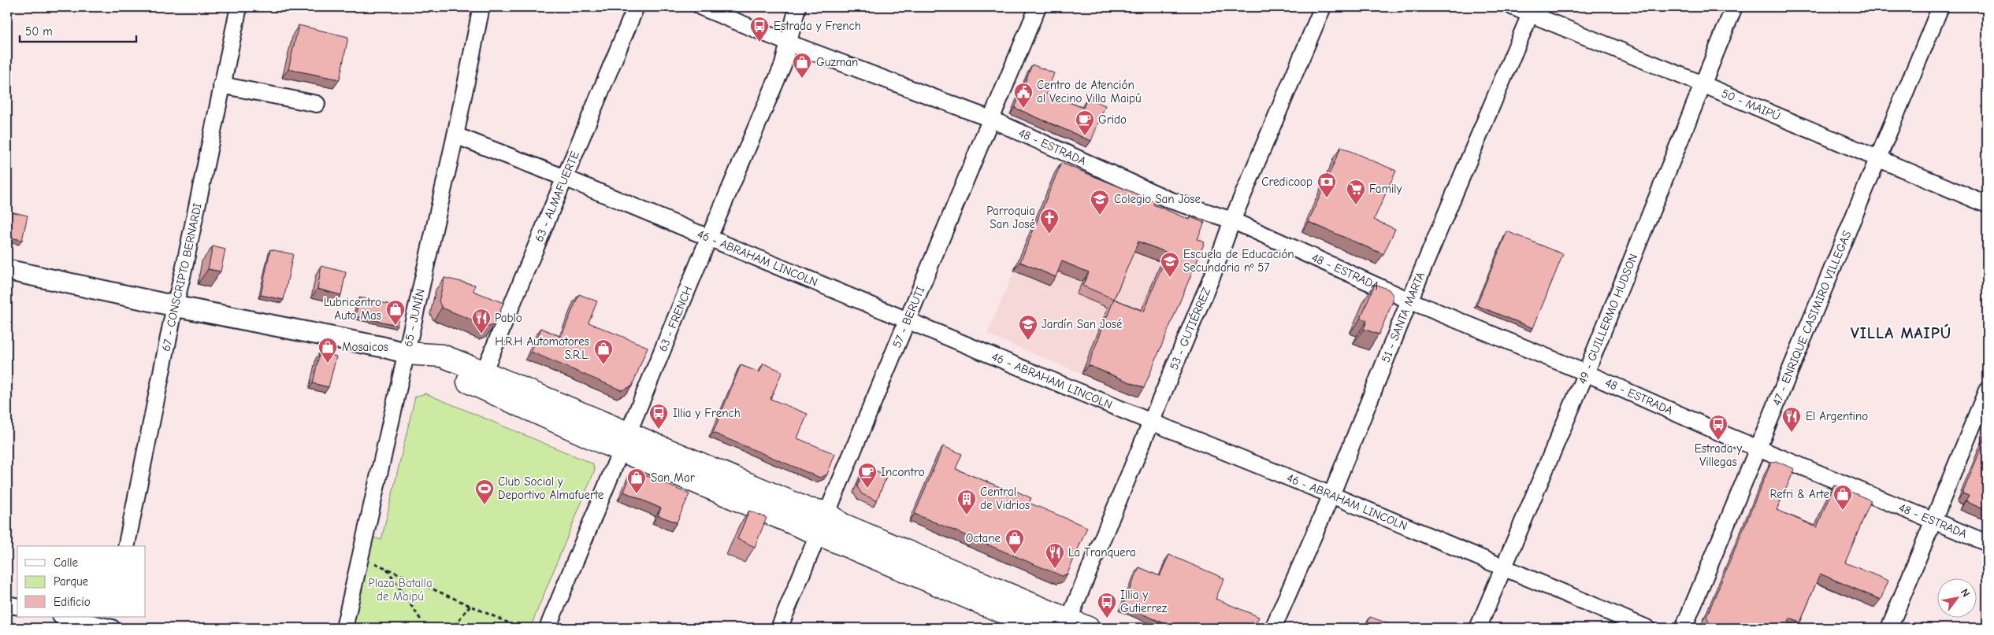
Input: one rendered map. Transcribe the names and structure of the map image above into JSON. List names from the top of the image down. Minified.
{"streets":{"street":["50 - MAIPÚ","48 - ESTRADA","63 - ALMAFUERTE","46 - ABRAHAM LINCOLN","67 - CONSCRIPTO BERNARDI","65 - JUNÍN","57 - BERUTI","51 - SANTA MARTA","49 - GUILLERMO HUDSON","47 - ENRIQUE CASIMIRO VILLEGAS","63 - FRENCH","53 - GUTIÉRREZ"]},"crossings":[["50 - MAIPÚ","51 - SANTA MARTA"],["50 - MAIPÚ","49 - GUILLERMO HUDSON"],["50 - MAIPÚ","47 - ENRIQUE CASIMIRO VILLEGAS"],["48 - ESTRADA","57 - BERUTI"],["48 - ESTRADA","51 - SANTA MARTA"],["48 - ESTRADA","49 - GUILLERMO HUDSON"],["48 - ESTRADA","47 - ENRIQUE CASIMIRO VILLEGAS"],["48 - ESTRADA","63 - FRENCH"],["48 - ESTRADA","53 - GUTIÉRREZ"],["63 - ALMAFUERTE","46 - ABRAHAM LINCOLN"],["46 - ABRAHAM LINCOLN","65 - JUNÍN"],["46 - ABRAHAM LINCOLN","57 - BERUTI"],["46 - ABRAHAM LINCOLN","51 - SANTA MARTA"],["46 - ABRAHAM LINCOLN","49 - GUILLERMO HUDSON"],["46 - ABRAHAM LINCOLN","63 - FRENCH"],["46 - ABRAHAM LINCOLN","53 - GUTIÉRREZ"]],"districts":["VILLA MAIPÚ"],"parks":["Plaza Batalla de Maipú"],"places":{"bus stop":["Estrada y French","Illia y French","Estrada y Villegas","Illia y Gutierrez"],"shop":["Guzman","Lubricentro Auto Mas","Mosaicos","H.R.H Automotores S.R.L.","San Mar","Refri & Arte","Octane"],"public building":["Centro de Atención al Vecino Villa Maipú"],"cafe":["Grido","Incontro"],"bank":["Credicoop"],"supermarket":["Family"],"school or university":["Colegio San Jose","Escuela de Educación Secundaria nº 57","Jardín San José"],"church":["Parroquia San José"],"restaurant":["Pablo","El Argentino","La Tranquera"],"sports":["Club Social y Deportivo Almafuerte"],"building":["Central de Vidrios"]},"legend":["Calle","Parque","Edificio"],"scale_bar":"50 m","north":"top right"}
